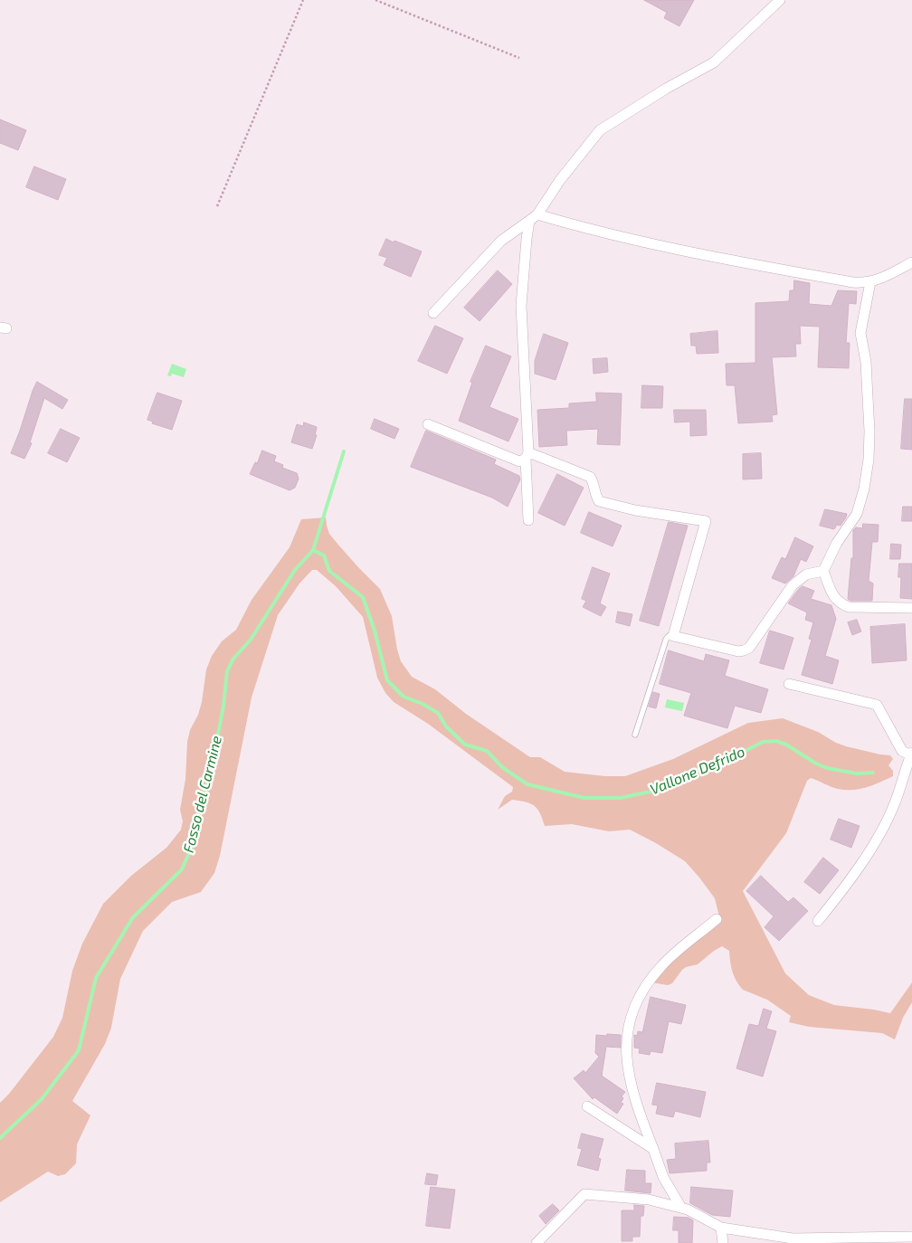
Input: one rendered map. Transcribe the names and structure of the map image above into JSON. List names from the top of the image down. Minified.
{"water":["Vallone Defrido","Fosso del Carmine"]}
